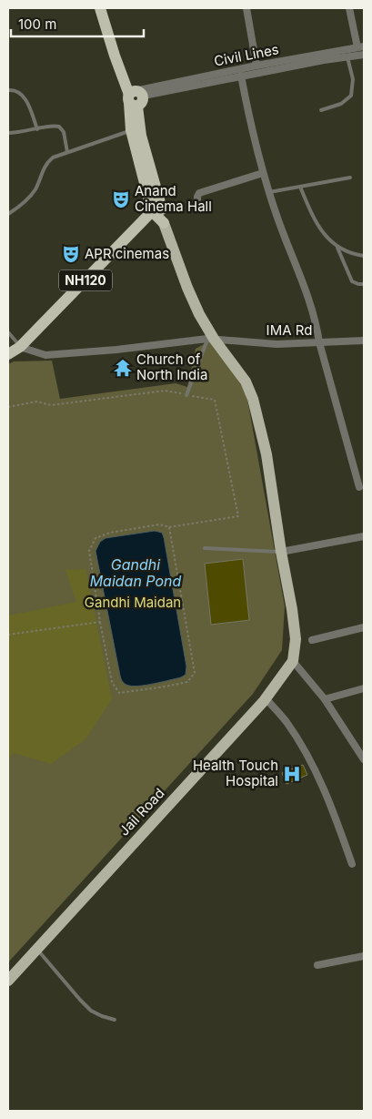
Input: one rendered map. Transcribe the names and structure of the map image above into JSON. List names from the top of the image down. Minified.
{"streets":{"highway":["NH120"],"main road":["Jail Road"],"street":["Civil Lines","IMA Rd"]},"crossings":[["NH120","IMA Rd"]],"water":["Gandhi Maidan Pond"],"parks":["Gandhi Maidan"],"places":{"theatre":["Anand Cinema Hall","APR cinemas"],"temple":["Church of North India"],"hospital":["Health Touch Hospital"]},"scale_bar":"100 m"}
